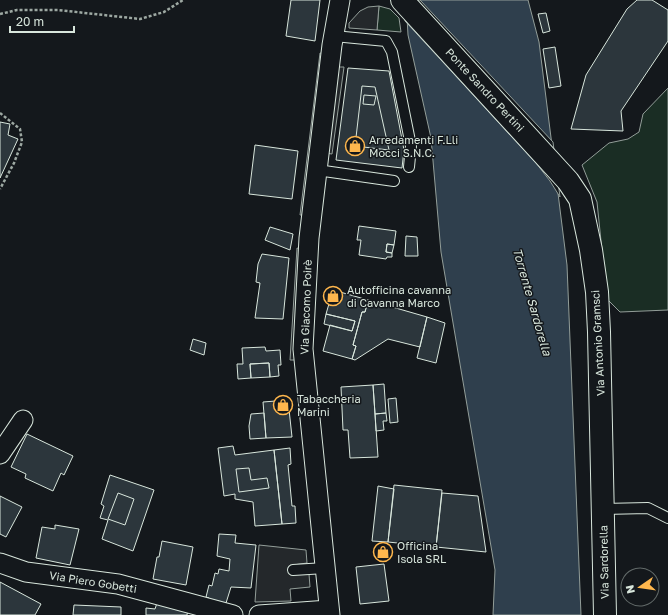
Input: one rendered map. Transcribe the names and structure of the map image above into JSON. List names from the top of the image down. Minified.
{"streets":{"main road":["Ponte Sandro Pertini","Via Antonio Gramsci","Via Sardorella"],"street":["Via Giacomo Poirè","Via Piero Gobetti"]},"crossings":[["Ponte Sandro Pertini","Via Antonio Gramsci"],["Via Antonio Gramsci","Via Sardorella"]],"water":["Torrente Sardorella"],"places":{"shop":["Arredamenti F.Lli Mocci S.N.C.","Autofficina cavanna di Cavanna Marco","Tabaccheria Marini","Officina Isola SRL"]},"scale_bar":"20 m","north":"left"}
